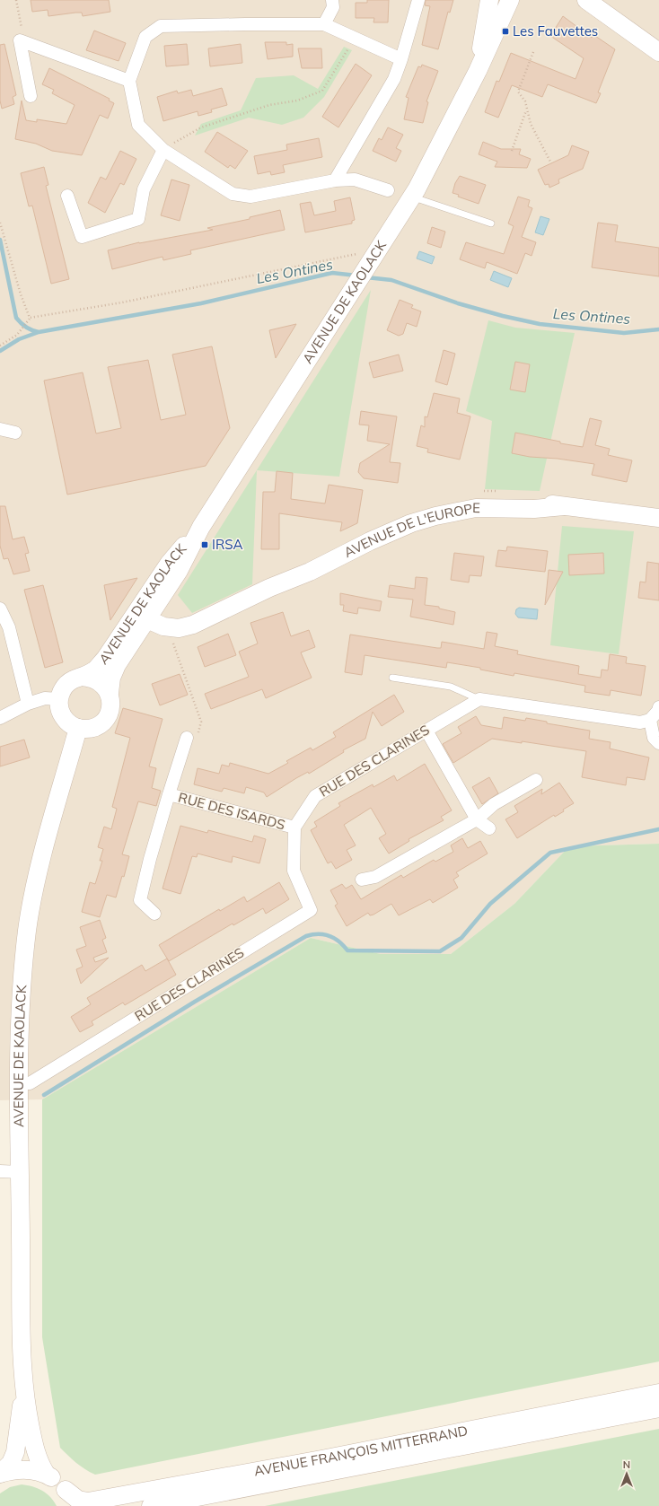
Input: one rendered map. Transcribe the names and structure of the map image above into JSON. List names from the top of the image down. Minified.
{"streets":{"street":["AVENUE DE KAOLACK","AVENUE DE L'EUROPE","RUE DES CLARINES","RUE DES ISARDS","AVENUE FRANÇOIS MITTERRAND"]},"crossings":[["AVENUE DE KAOLACK","AVENUE DE L'EUROPE"],["AVENUE DE KAOLACK","RUE DES CLARINES"],["AVENUE DE KAOLACK","AVENUE FRANÇOIS MITTERRAND"],["RUE DES CLARINES","RUE DES ISARDS"]],"water":["Les Ontines"],"places":{"transit":["Les Fauvettes","IRSA"]},"north":"top"}
